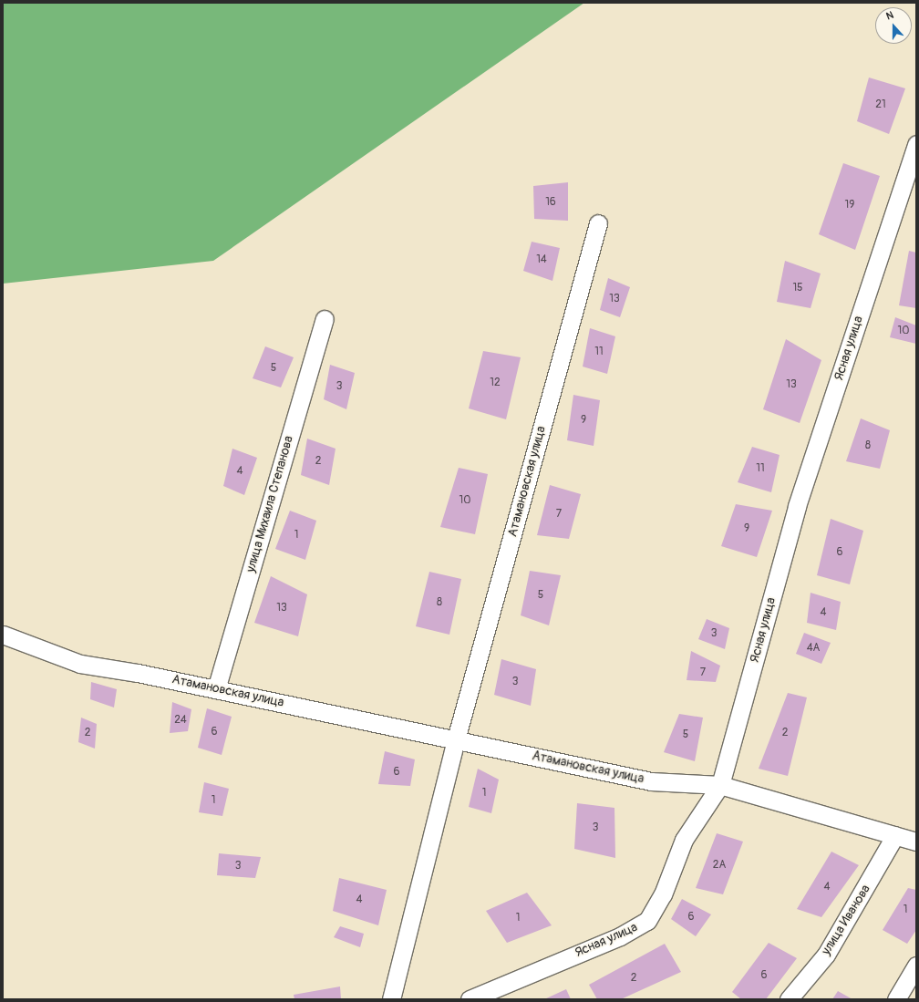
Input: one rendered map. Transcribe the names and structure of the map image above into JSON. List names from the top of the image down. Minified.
{"streets":{"street":["Ясная улица","Атамановская улица","улица Михаила Степанова","улица Иванова"]},"crossings":[["Ясная улица","Атамановская улица"],["Атамановская улица","улица Михаила Степанова"]],"house_numbers":["21","16","19","14","15","13","10","11","5","12","13","3","9","8","2","11","4","10","7","9","1","6","5","8","13","4","3","4А","7","3","24","6","2","2","5","6","1","1","3","2А","3","4","4","1","6","1","6","2"],"north":"top"}
